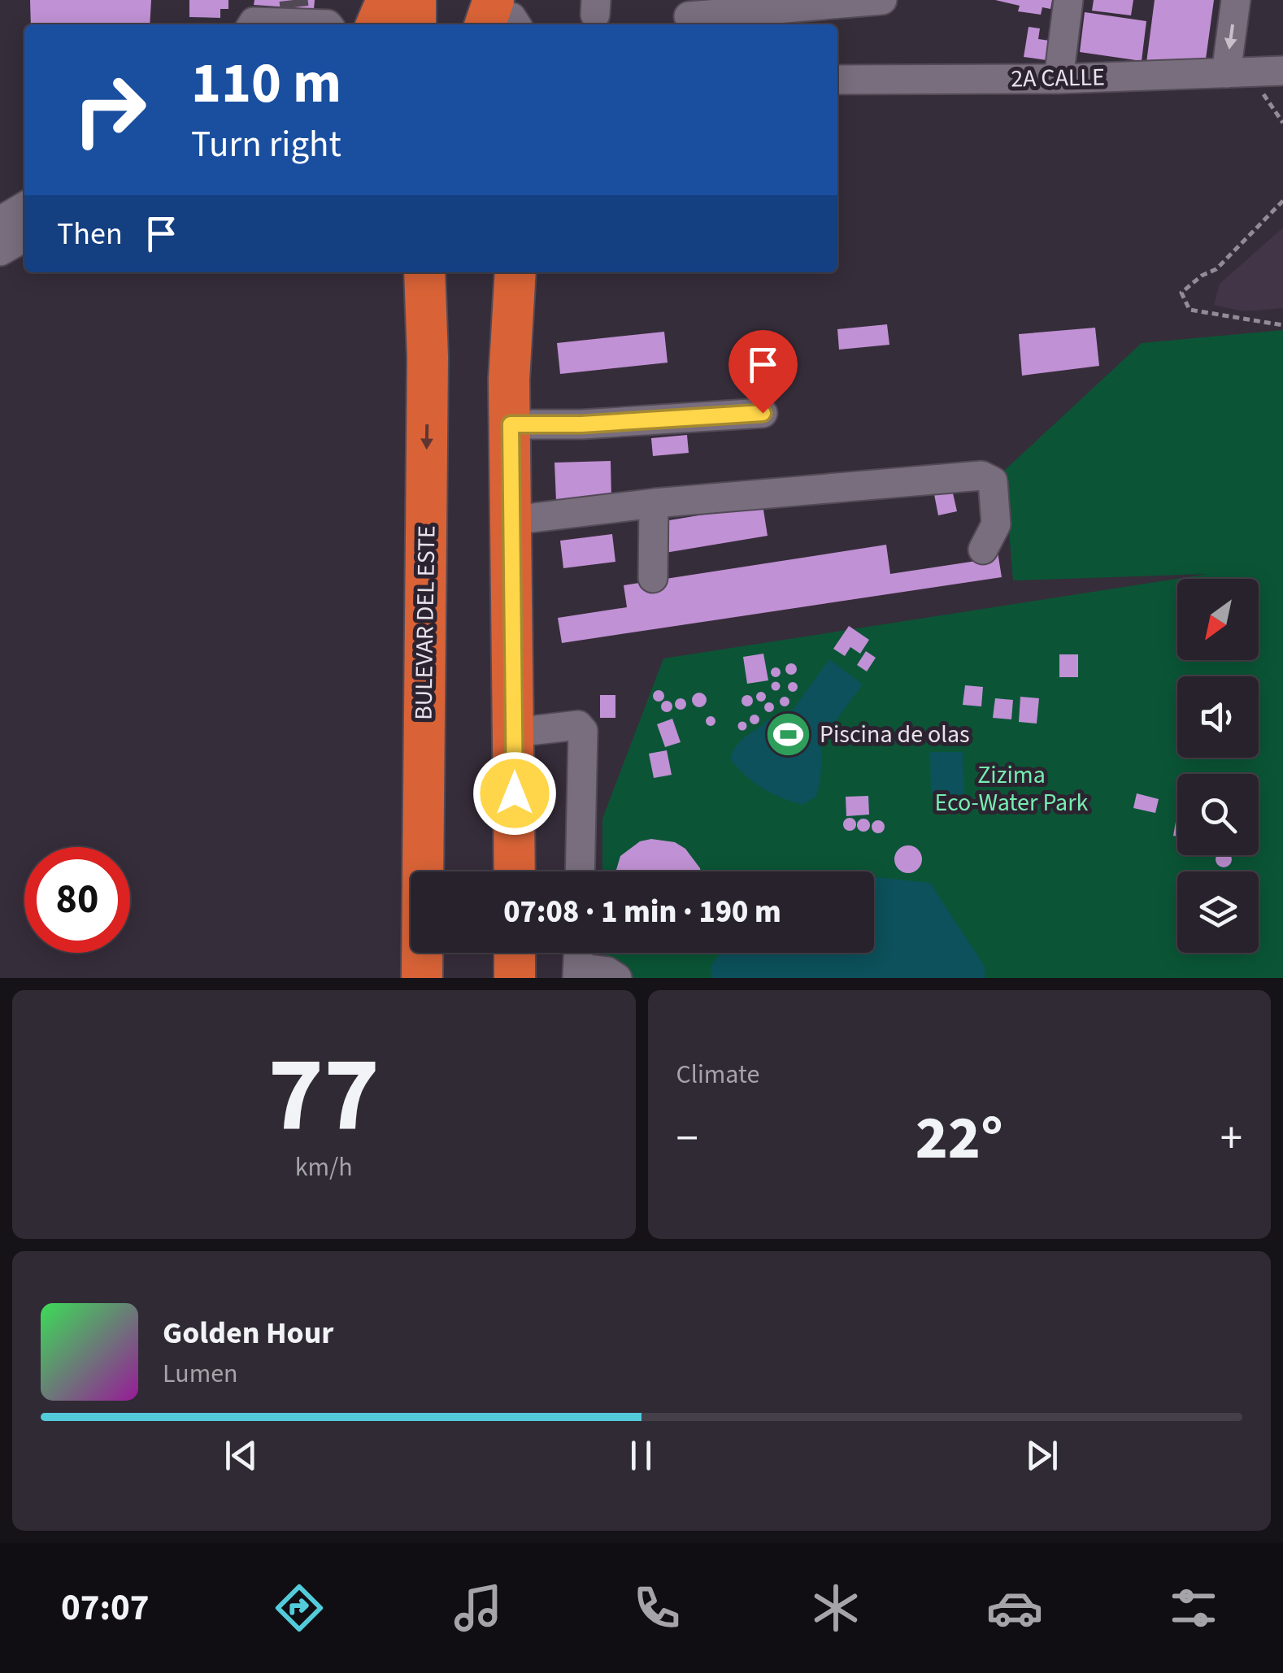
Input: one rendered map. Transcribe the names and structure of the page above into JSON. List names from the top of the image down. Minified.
{"streets":{"highway":["BULEVAR DEL ESTE"],"street":["2A CALLE"]},"parks":["Zizima Eco-Water Park"],"places":{"sports":["Piscina de olas"]},"north":"bottom left","page":{"turn":["110 m","Turn right"],"then":"Then","limit":"80","trip":"07:08 · 1 min · 190 m","tile":[["77","km/h"],"Climate"],"heat":["−","22°","+"],"song":["Golden Hour","Lumen"],"tabs":"07:07"}}
